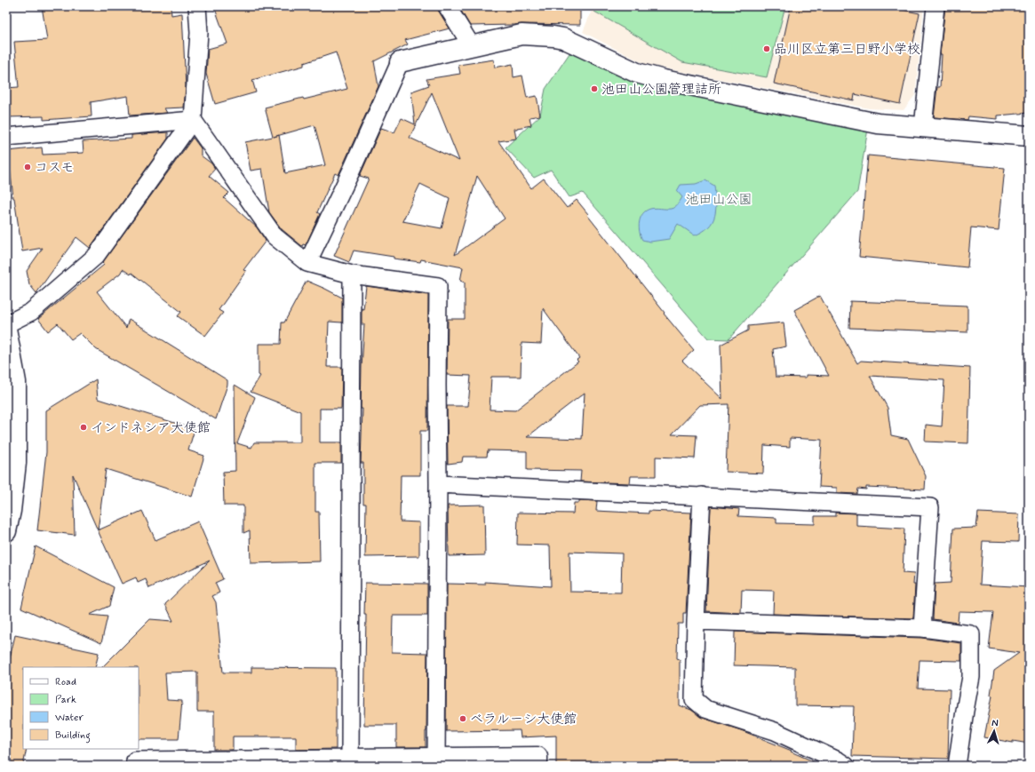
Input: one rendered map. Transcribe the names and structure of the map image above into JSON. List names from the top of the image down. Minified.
{"parks":["池田山公園"],"places":["品川区立第三日野小学校","池田山公園管理詰所","コスモ","インドネシア大使館","ベラルーシ大使館"],"legend":["Road","Park","Water","Building"],"north":"top"}
